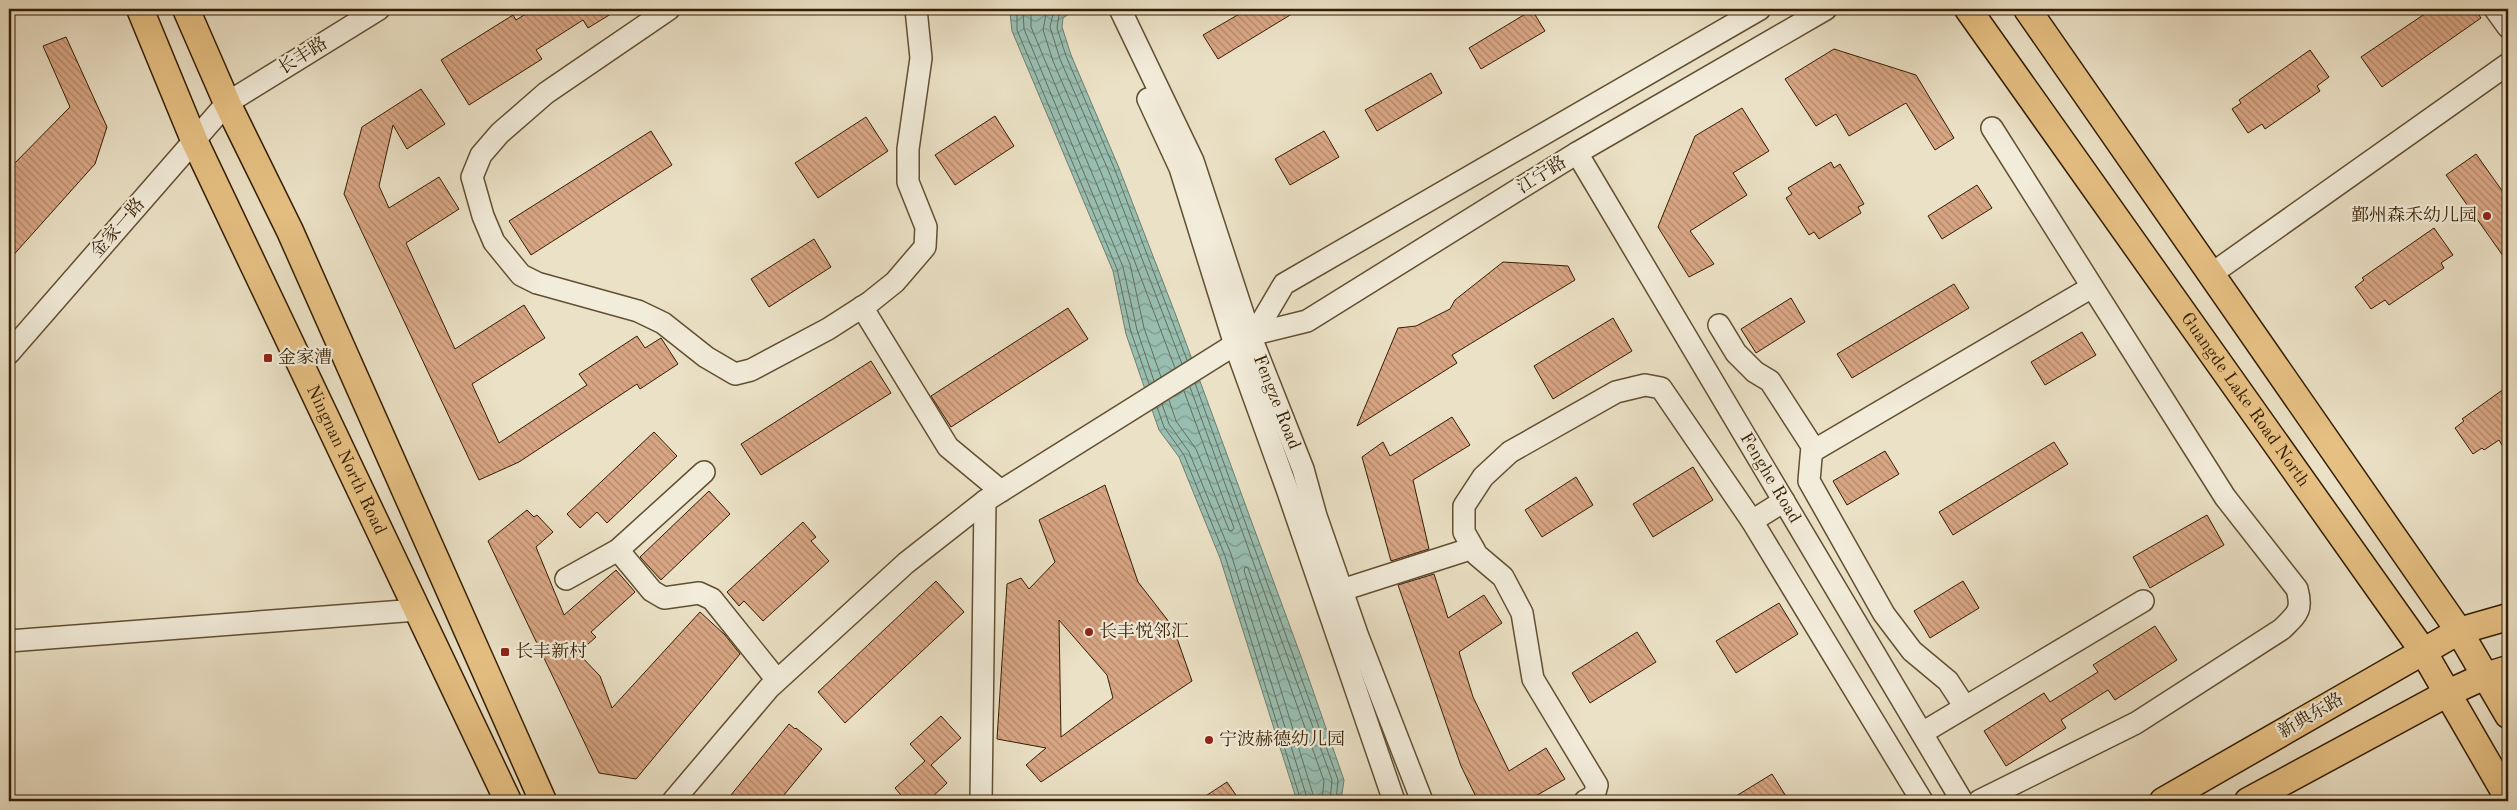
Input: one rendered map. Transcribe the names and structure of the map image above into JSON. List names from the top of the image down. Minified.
{"streets":{"main road":["Guangde Lake Road North","Ningnan North Road","新典东路"],"street":["长丰路","江宁路","金家一路","Fengze Road","Fenghe Road"]},"crossings":[["长丰路","金家一路"],["江宁路","Fengze Road"],["江宁路","Fenghe Road"],["金家一路","Ningnan North Road"],["Guangde Lake Road North","新典东路"]],"places":{"other":["鄞州森禾幼儿园","长丰悦邻汇","宁波赫德幼儿园"],"transit":["金家漕","长丰新村"]}}
